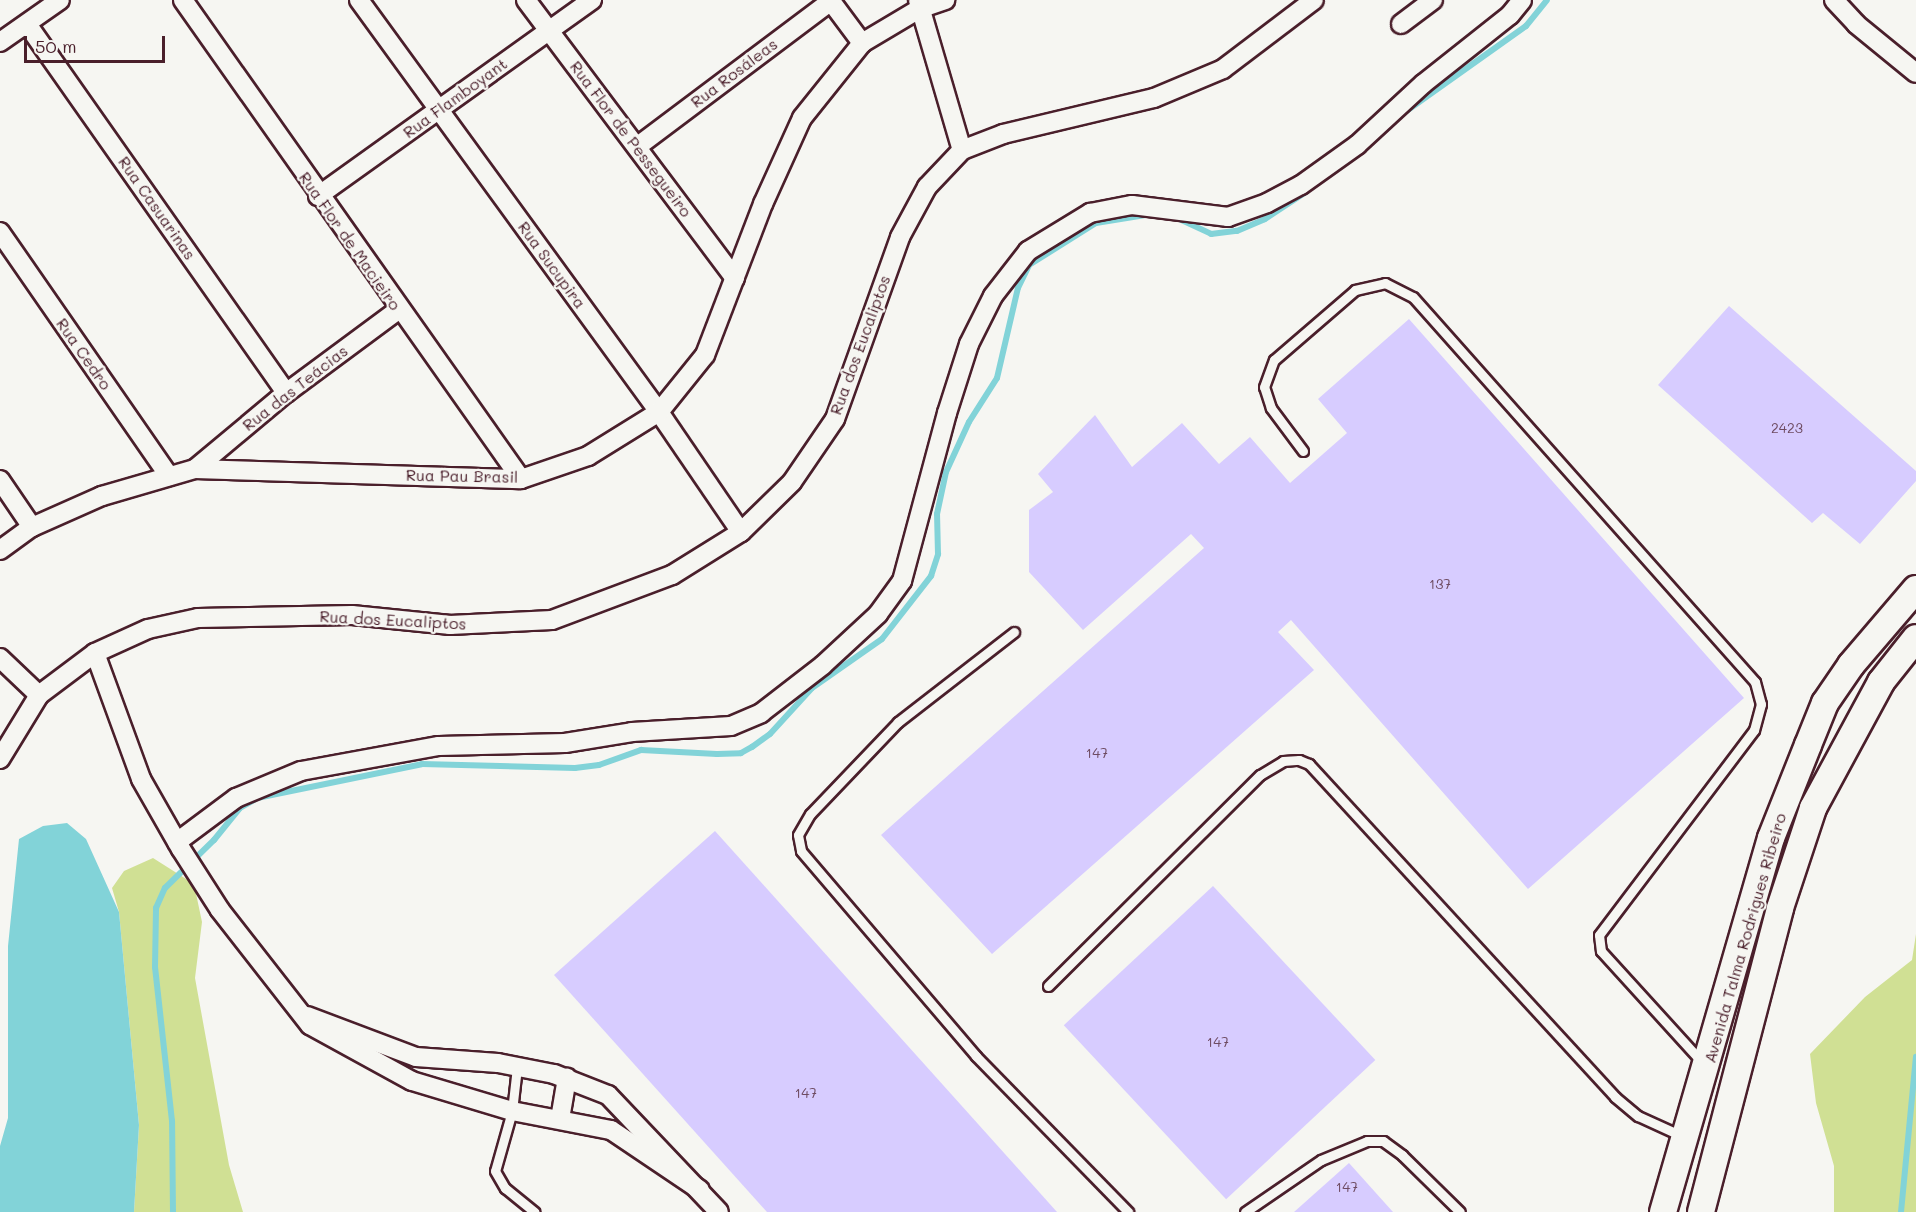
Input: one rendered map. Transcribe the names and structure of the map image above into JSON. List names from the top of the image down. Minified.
{"streets":{"main road":["Avenida Talma Rodrigues Ribeiro"],"street":["Rua Rosáleas","Rua Flamboyant","Rua Flor de Pessegueiro","Rua Casuarinas","Rua Flor de Macieiro","Rua Sucupira","Rua dos Eucaliptos","Rua Cedro","Rua das Teácias","Rua Pau Brasil"]},"crossings":[["Rua Rosáleas","Rua Flor de Pessegueiro"],["Rua Flamboyant","Rua Flor de Pessegueiro"],["Rua Flamboyant","Rua Flor de Macieiro"],["Rua Flamboyant","Rua Sucupira"],["Rua Flor de Pessegueiro","Rua Pau Brasil"],["Rua Casuarinas","Rua das Teácias"],["Rua Flor de Macieiro","Rua das Teácias"],["Rua Flor de Macieiro","Rua Pau Brasil"],["Rua Sucupira","Rua dos Eucaliptos"],["Rua Sucupira","Rua Pau Brasil"],["Rua Cedro","Rua Pau Brasil"],["Rua das Teácias","Rua Pau Brasil"]],"house_numbers":["2423","137","147","147","147","147"],"scale_bar":"50 m"}
